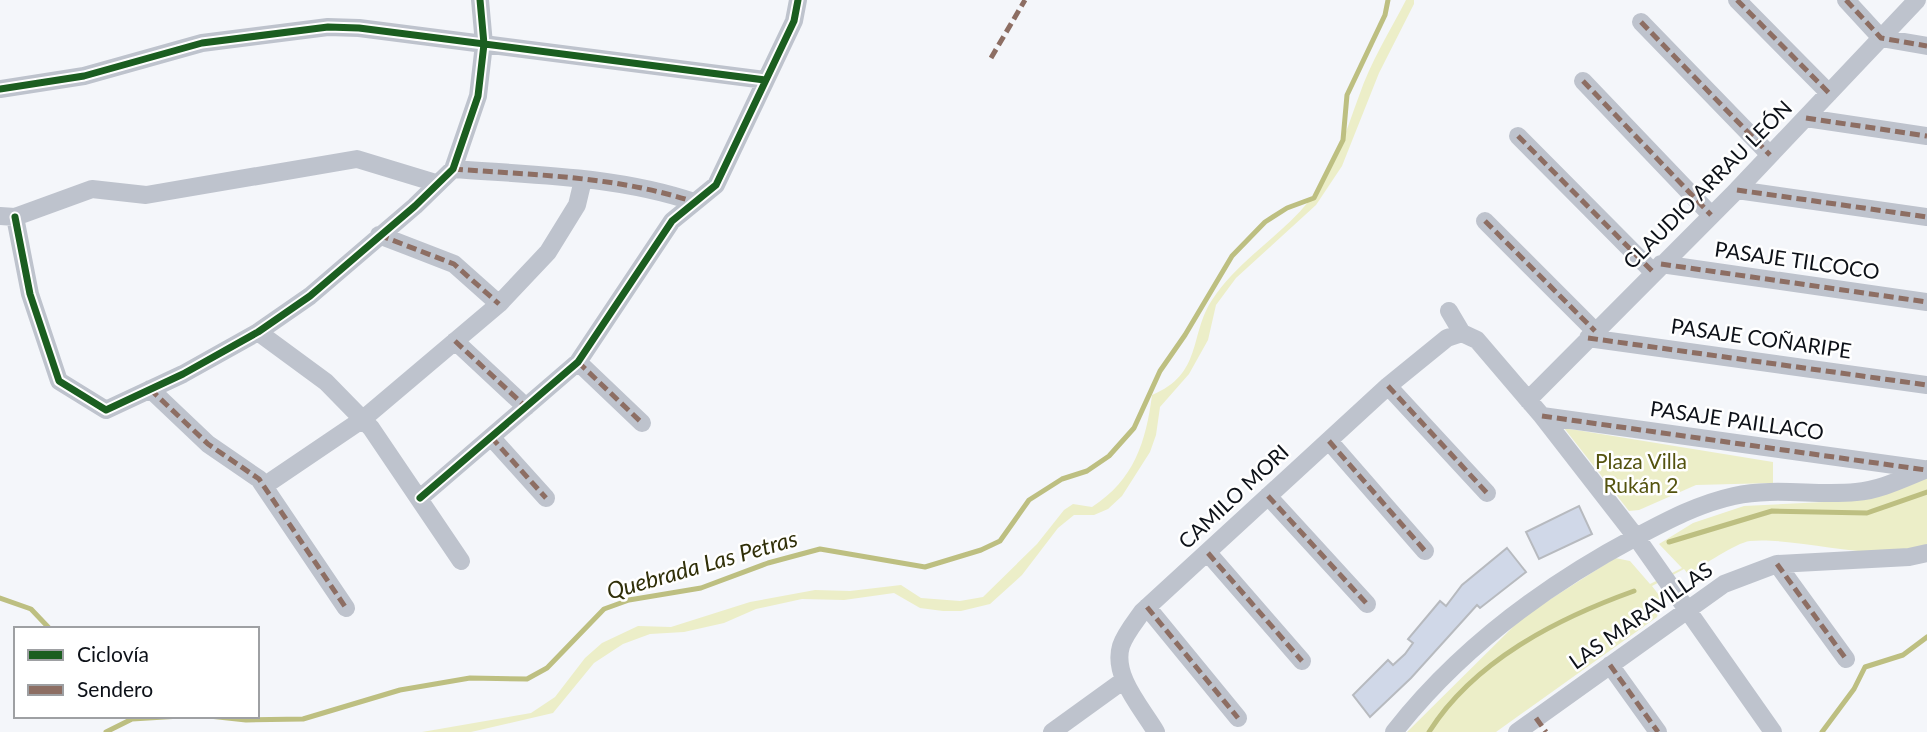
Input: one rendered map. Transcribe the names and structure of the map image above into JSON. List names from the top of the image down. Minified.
{"streets":{"street":["CLAUDIO ARRAU LEÓN","PASAJE TILCOCO","PASAJE COÑARIPE","PASAJE PAILLACO","CAMILO MORI","LAS MARAVILLAS"]},"crossings":[["CLAUDIO ARRAU LEÓN","PASAJE TILCOCO"],["CLAUDIO ARRAU LEÓN","PASAJE COÑARIPE"]],"water":["Quebrada Las Petras"],"parks":["Plaza Villa Rukán 2"],"legend":["Ciclovía","Sendero"]}
